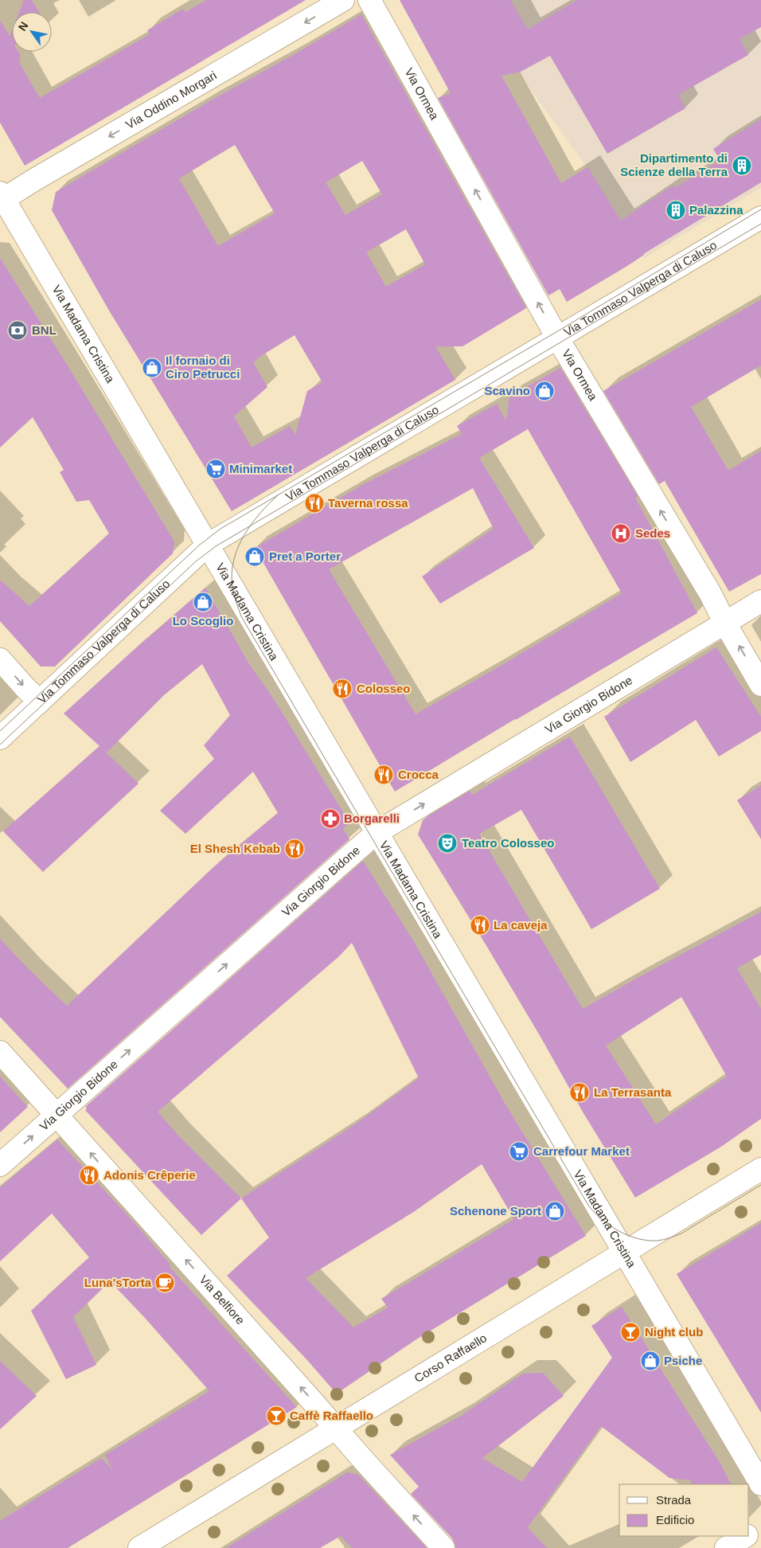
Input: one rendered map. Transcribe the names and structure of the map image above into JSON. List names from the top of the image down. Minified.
{"streets":{"street":["Via Ormea","Via Oddino Morgari","Via Tommaso Valperga di Caluso","Via Madama Cristina","Via Giorgio Bidone","Via Belfiore","Corso Raffaello"]},"crossings":[["Via Ormea","Via Tommaso Valperga di Caluso"],["Via Ormea","Via Giorgio Bidone"],["Via Oddino Morgari","Via Madama Cristina"],["Via Tommaso Valperga di Caluso","Via Madama Cristina"],["Via Madama Cristina","Via Giorgio Bidone"],["Via Madama Cristina","Corso Raffaello"],["Via Giorgio Bidone","Via Belfiore"],["Via Belfiore","Corso Raffaello"]],"one_way":["Via Ormea","Via Oddino Morgari","Via Giorgio Bidone","Via Belfiore"],"places":{"building":["Dipartimento di Scienze della Terra","Palazzina"],"bank":["BNL"],"shop":["Il fornaio di Ciro Petrucci","Scavino","Pret a Porter","Lo Scoglio","Schenone Sport","Psiche"],"supermarket":["Minimarket","Carrefour Market"],"restaurant":["Taverna rossa","Colosseo","Crocca","El Shesh Kebab","La caveja","La Terrasanta","Adonis Crêperie"],"hospital":["Sedes"],"pharmacy":["Borgarelli"],"theatre":["Teatro Colosseo"],"cafe":["Luna'sTorta"],"bar":["Night club","Caffè Raffaello"]},"legend":["Strada","Edificio"],"north":"top left"}
